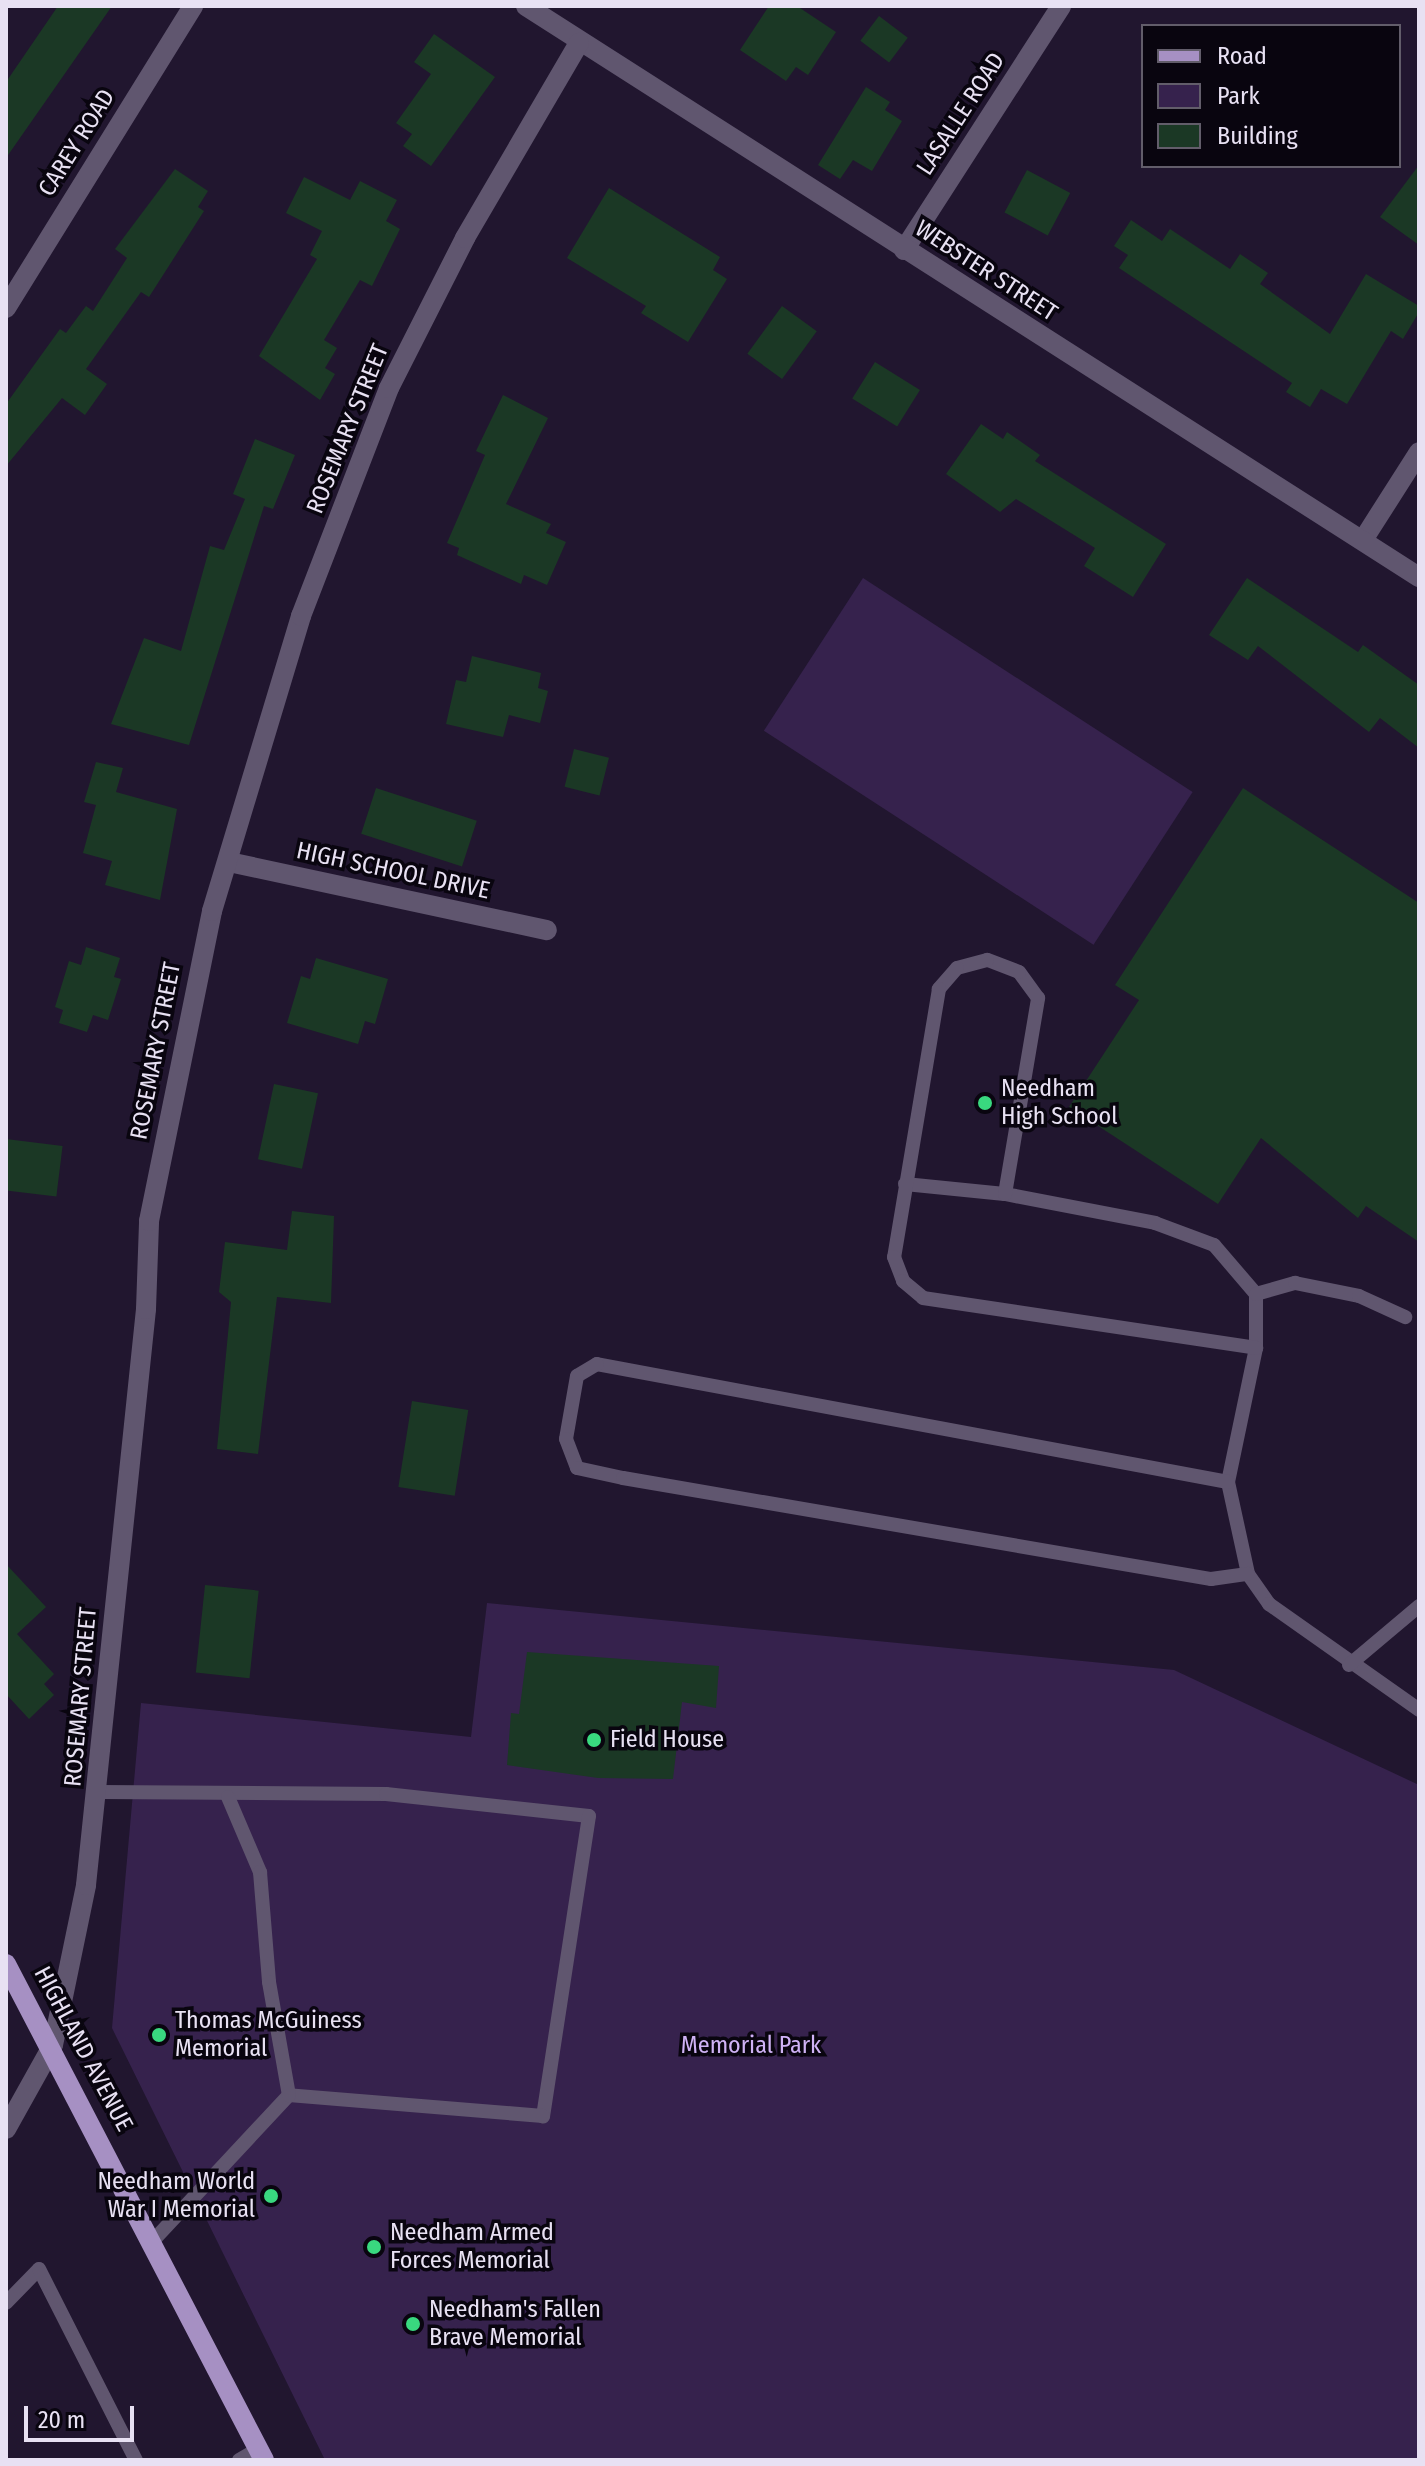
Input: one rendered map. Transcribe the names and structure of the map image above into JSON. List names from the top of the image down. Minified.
{"streets":{"main road":["HIGHLAND AVENUE"],"street":["LASALLE ROAD","CAREY ROAD","WEBSTER STREET","ROSEMARY STREET","HIGH SCHOOL DRIVE"]},"crossings":[["LASALLE ROAD","WEBSTER STREET"],["WEBSTER STREET","ROSEMARY STREET"],["ROSEMARY STREET","HIGH SCHOOL DRIVE"],["ROSEMARY STREET","HIGHLAND AVENUE"]],"parks":["Memorial Park"],"places":["Needham High School","Field House","Thomas McGuiness Memorial","Needham World War I Memorial","Needham Armed Forces Memorial","Needham's Fallen Brave Memorial"],"legend":["Road","Park","Building"],"scale_bar":"20 m"}
